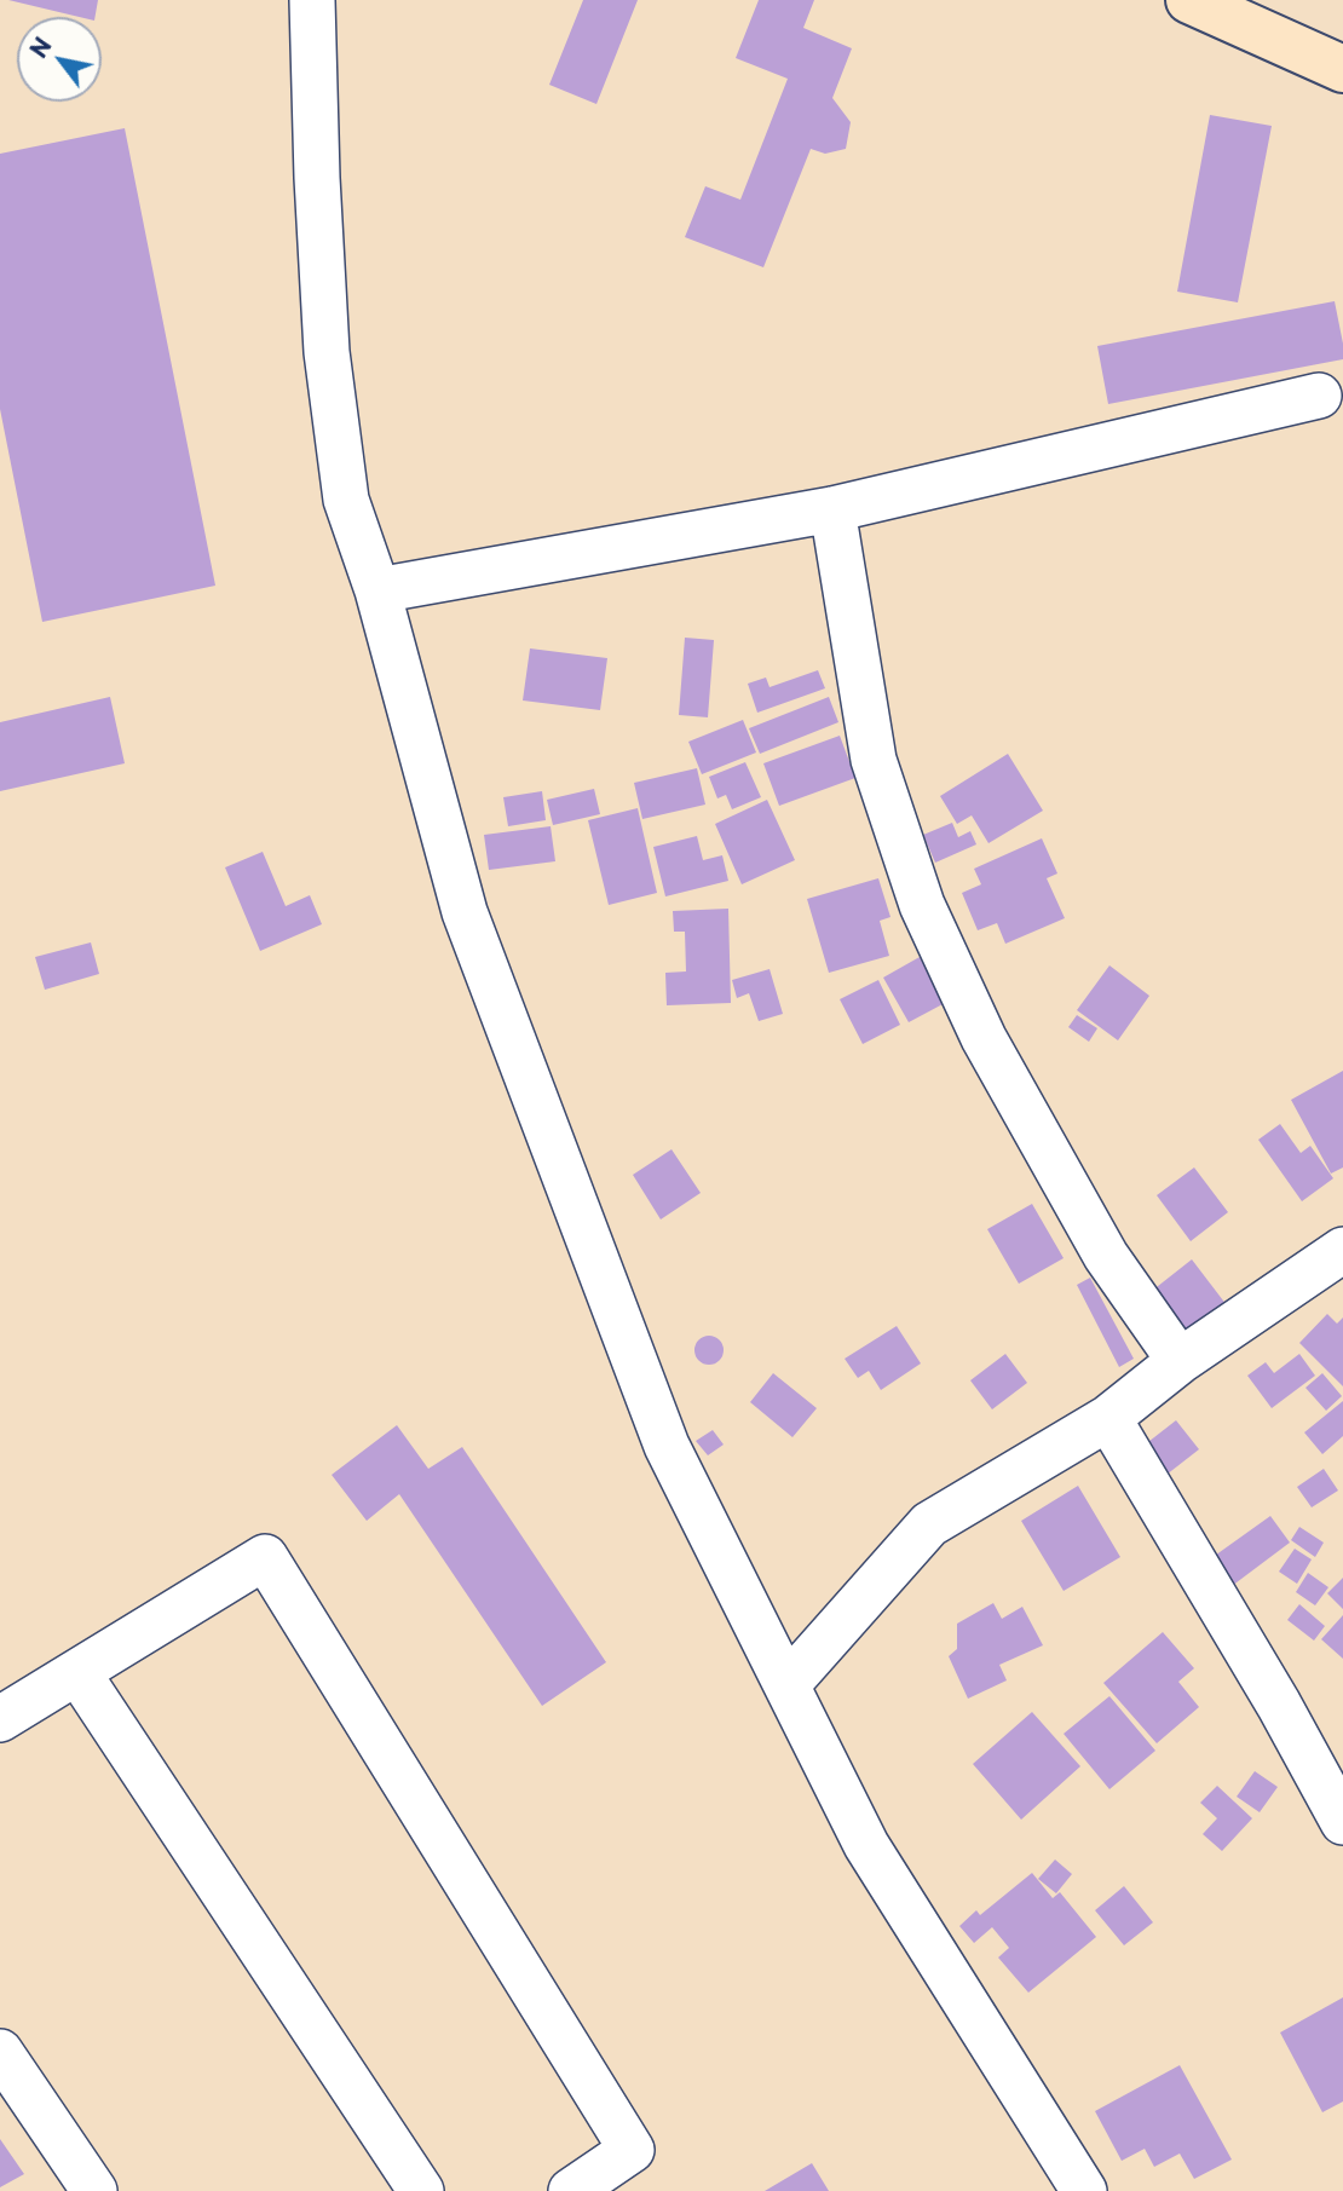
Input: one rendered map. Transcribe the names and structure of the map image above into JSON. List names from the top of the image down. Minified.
{"north":"top left"}
